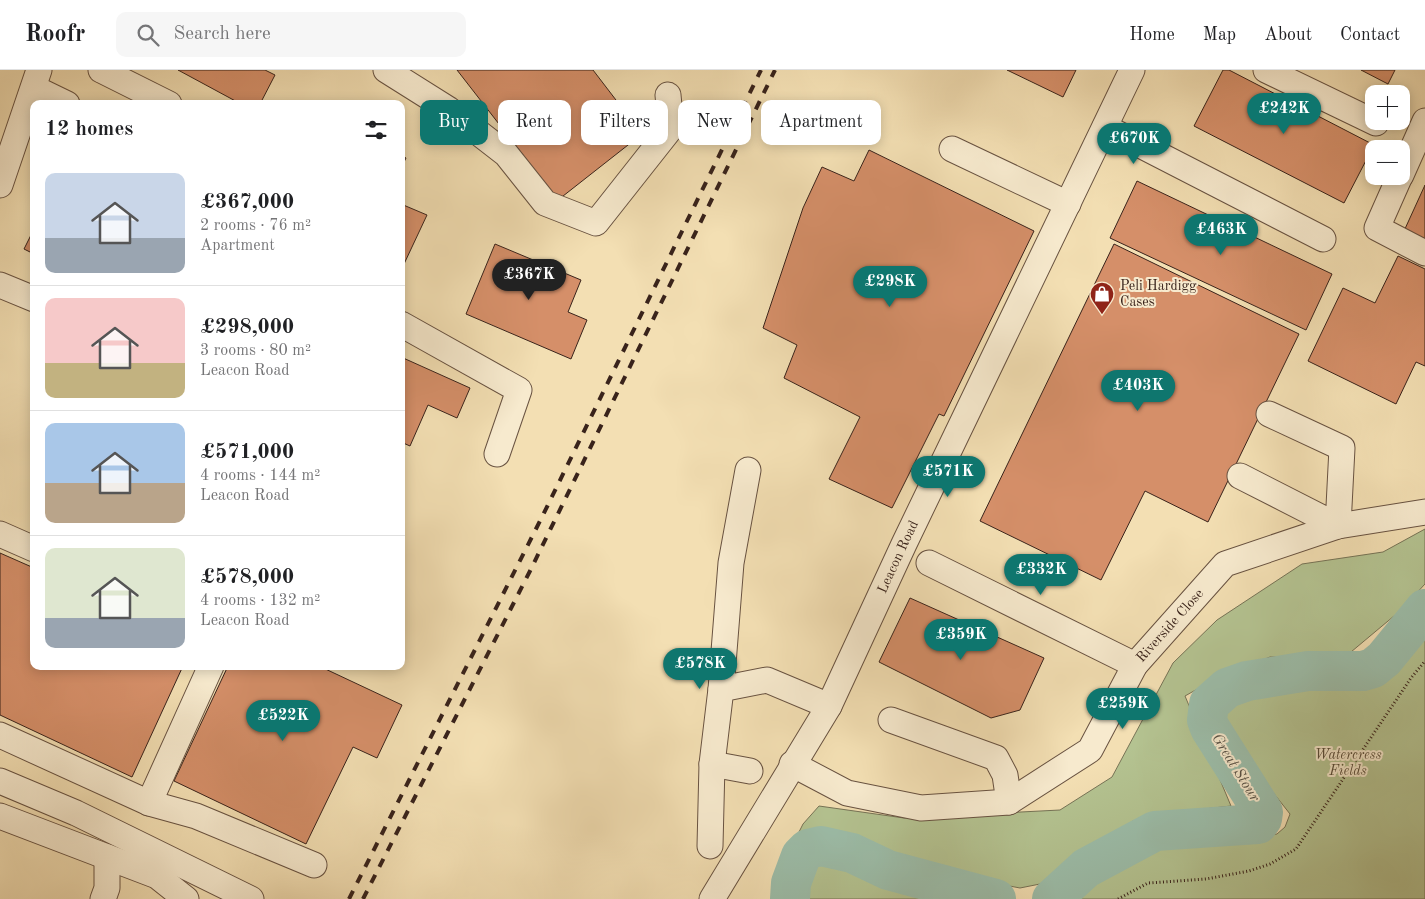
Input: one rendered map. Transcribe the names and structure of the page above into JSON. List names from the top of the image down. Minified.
{"streets":{"street":["Leacon Road","Riverside Close"]},"crossings":[["Leacon Road","Riverside Close"]],"water":["Great Stour"],"parks":["Watercress Fields"],"places":{"shop":["Peli Hardigg Cases"]},"page":{"header":"Roofr","search":"Search here","nav":["Home","Map","About","Contact"],"map_buttons":["+","−"],"price":["£242K","£670K","£463K","£367K","£298K","£403K","£571K","£332K","£359K","£578K","£259K","£522K"],"chip":["Buy","Rent","Filters","New","Apartment"],"heading":"12 homes","list":[{"name":"£367,000","note":"2 rooms · 76 m² · Apartment"},{"name":"£298,000","note":"3 rooms · 80 m² · Leacon Road"},{"name":"£571,000","note":"4 rooms · 144 m² · Leacon Road"},{"name":"£578,000","note":"4 rooms · 132 m² · Leacon Road"}]}}
